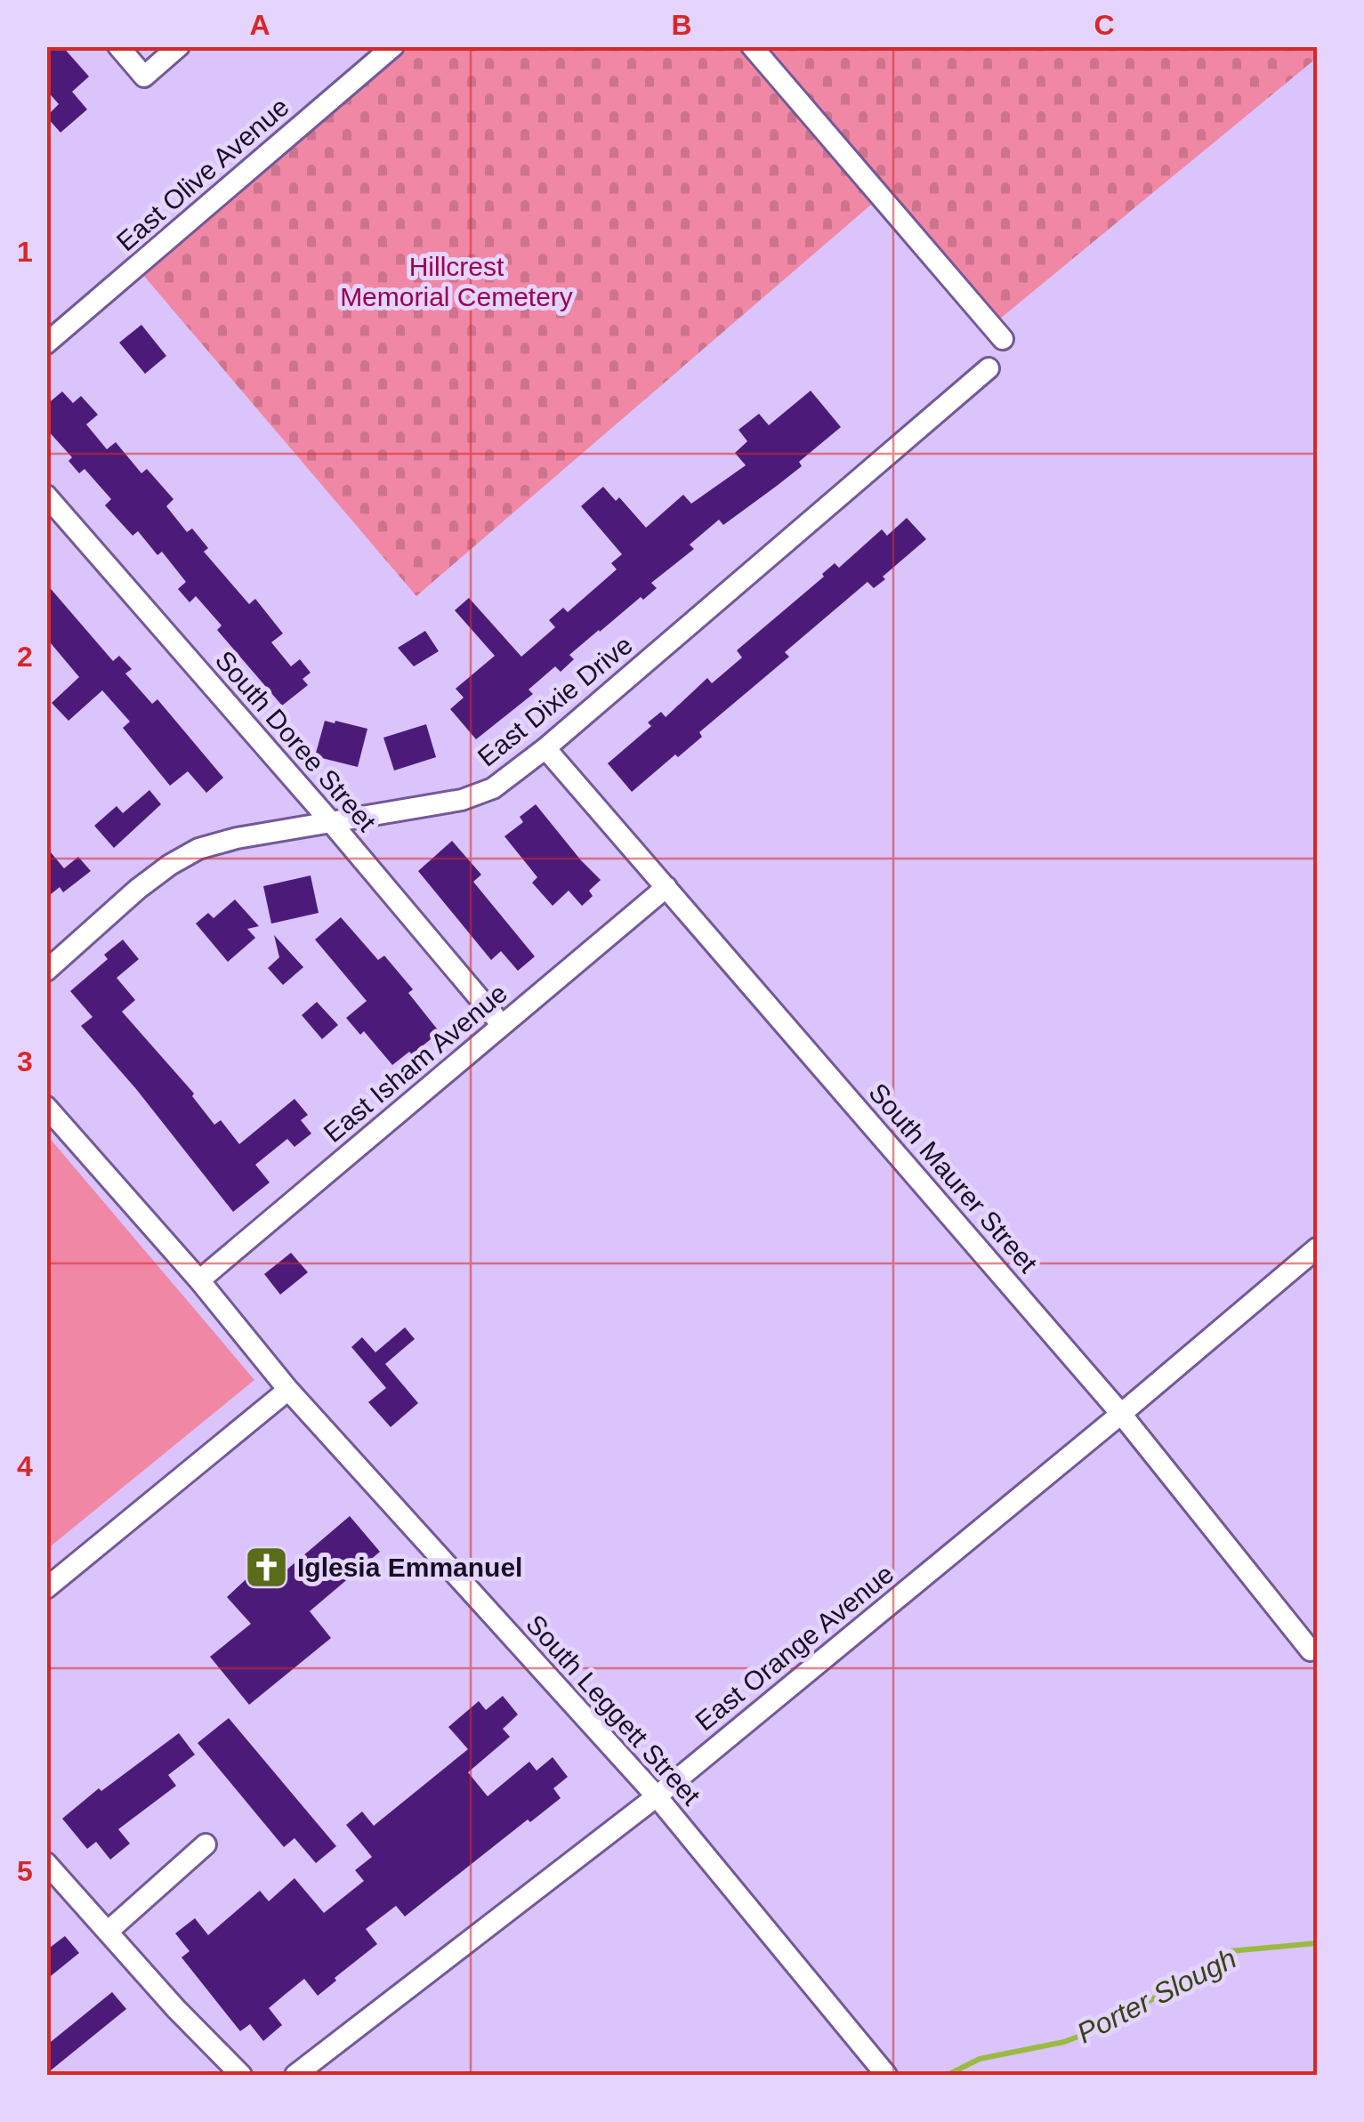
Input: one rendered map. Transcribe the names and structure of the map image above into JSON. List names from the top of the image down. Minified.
{"streets":{"street":["East Olive Avenue","East Dixie Drive","South Doree Street","East Isham Avenue","South Maurer Street","East Orange Avenue","South Leggett Street"]},"crossings":[["East Dixie Drive","South Doree Street"],["East Dixie Drive","South Maurer Street"],["South Doree Street","East Isham Avenue"],["East Isham Avenue","South Maurer Street"],["East Isham Avenue","South Leggett Street"],["South Maurer Street","East Orange Avenue"],["East Orange Avenue","South Leggett Street"]],"water":["Porter Slough"],"parks":["Hillcrest Memorial Cemetery"],"places":{"church":["Iglesia Emmanuel"]},"grid":{"columns":["A","B","C"],"rows":["1","2","3","4","5"]}}
